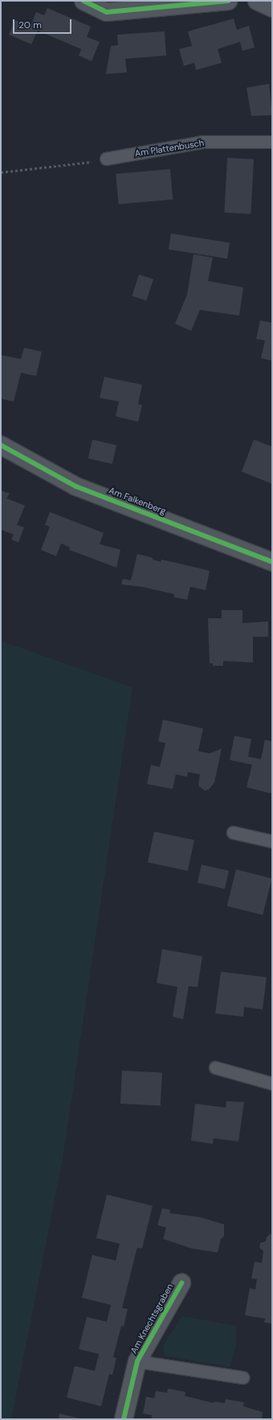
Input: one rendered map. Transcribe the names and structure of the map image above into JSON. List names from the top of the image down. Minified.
{"streets":{"street":["Am Falkenberg","Am Knechtsgraben"],"lane":["Am Plattenbusch"]},"scale_bar":"20 m"}
